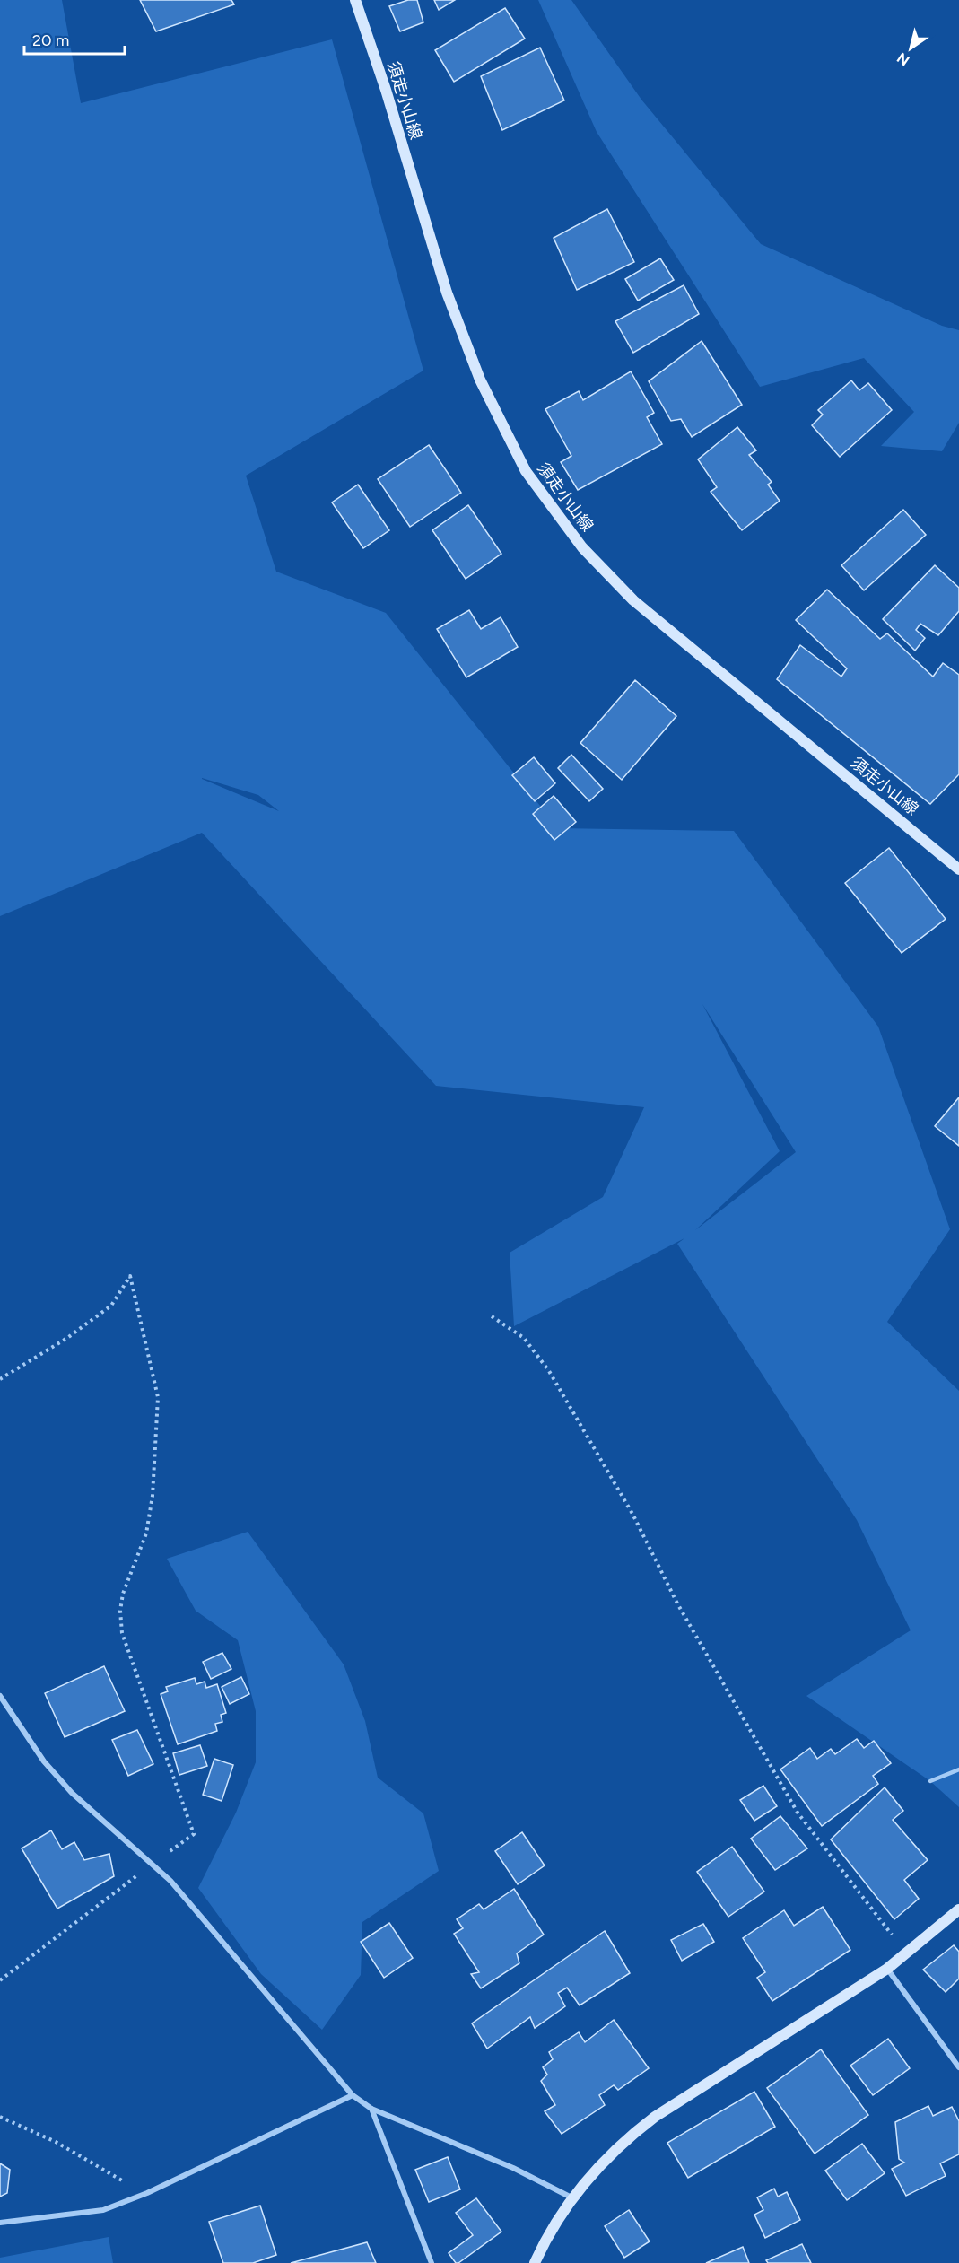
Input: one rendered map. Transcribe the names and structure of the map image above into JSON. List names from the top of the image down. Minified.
{"streets":{"main road":["須走小山線"]},"scale_bar":"20 m","north":"bottom left"}
